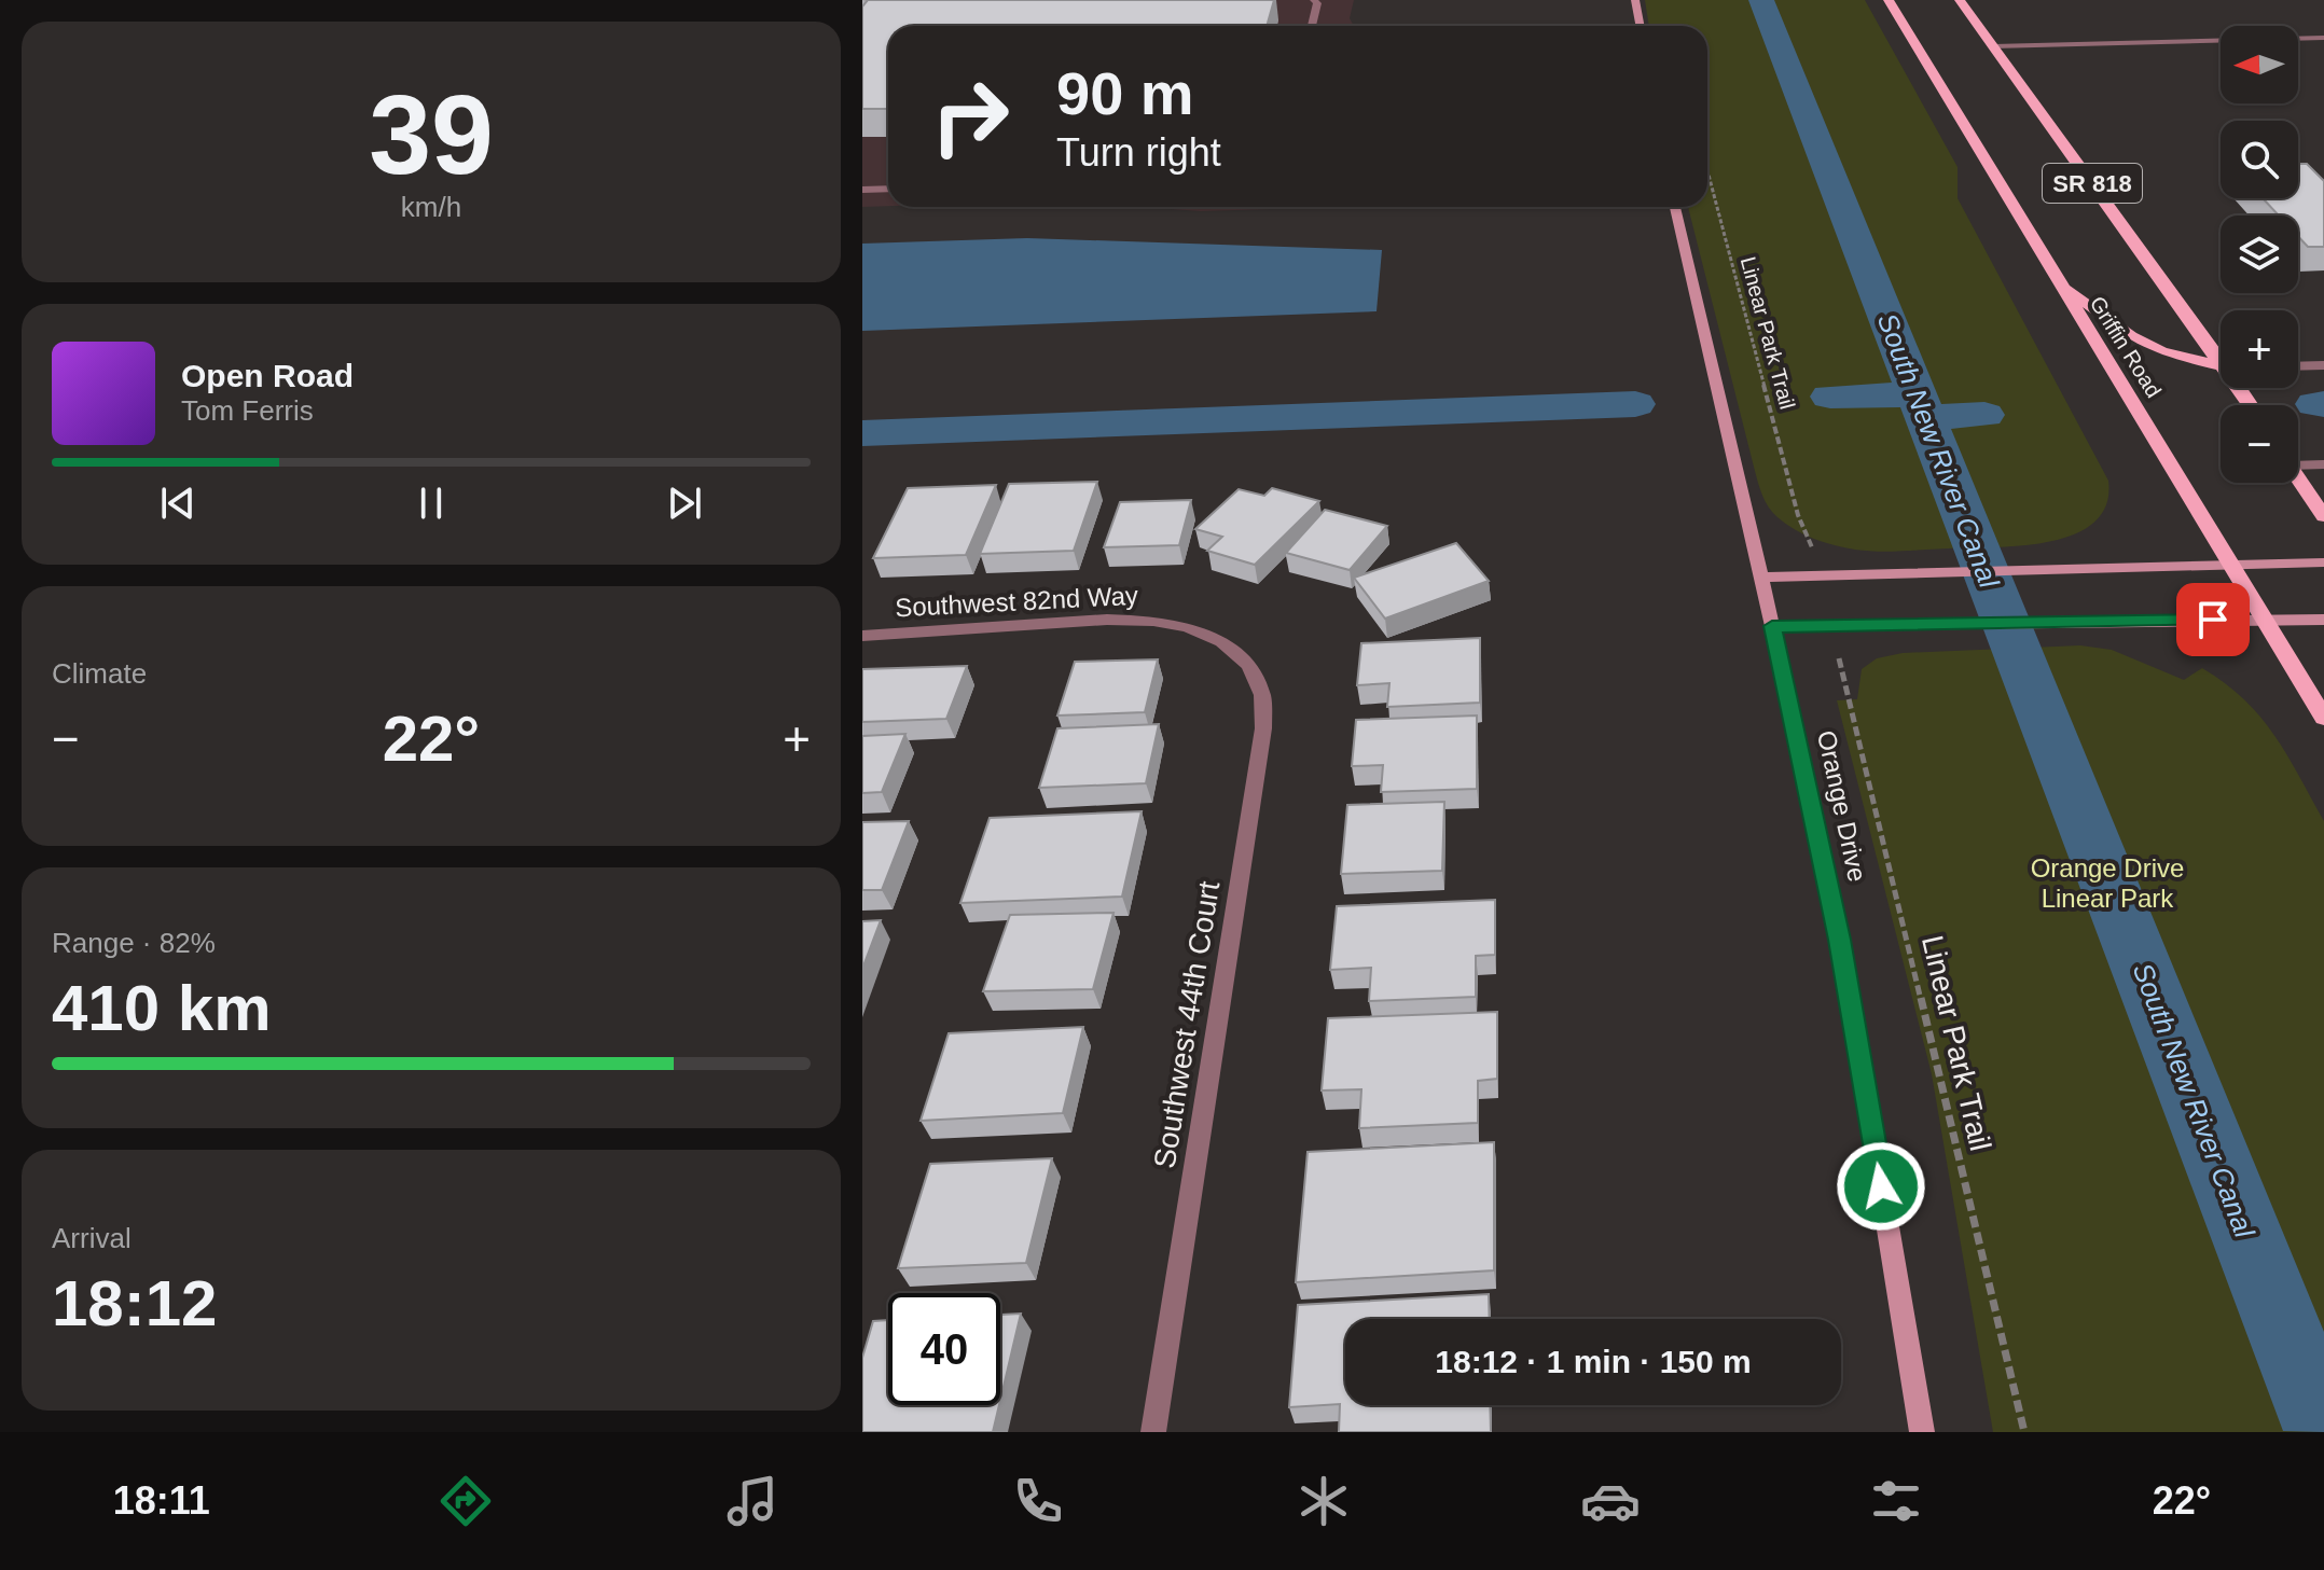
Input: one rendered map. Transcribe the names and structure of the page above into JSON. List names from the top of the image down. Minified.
{"streets":{"main road":["SR 818","Griffin Road"],"street":["Southwest 82nd Way","Orange Drive","Southwest 44th Court"],"path":["Linear Park Trail"]},"crossings":[["Southwest 82nd Way","Southwest 44th Court"]],"water":["South New River Canal"],"parks":["Orange Drive Linear Park"],"north":"left","page":{"tile":[["39","km/h"],"Climate",["Range · 82%","410 km"],["Arrival","18:12"]],"map_buttons":["+","−"],"turn":["90 m","Turn right"],"song":["Open Road","Tom Ferris"],"heat":["−","22°","+"],"limit":"40","trip":"18:12 · 1 min · 150 m","tabs":["18:11","22°"]}}
